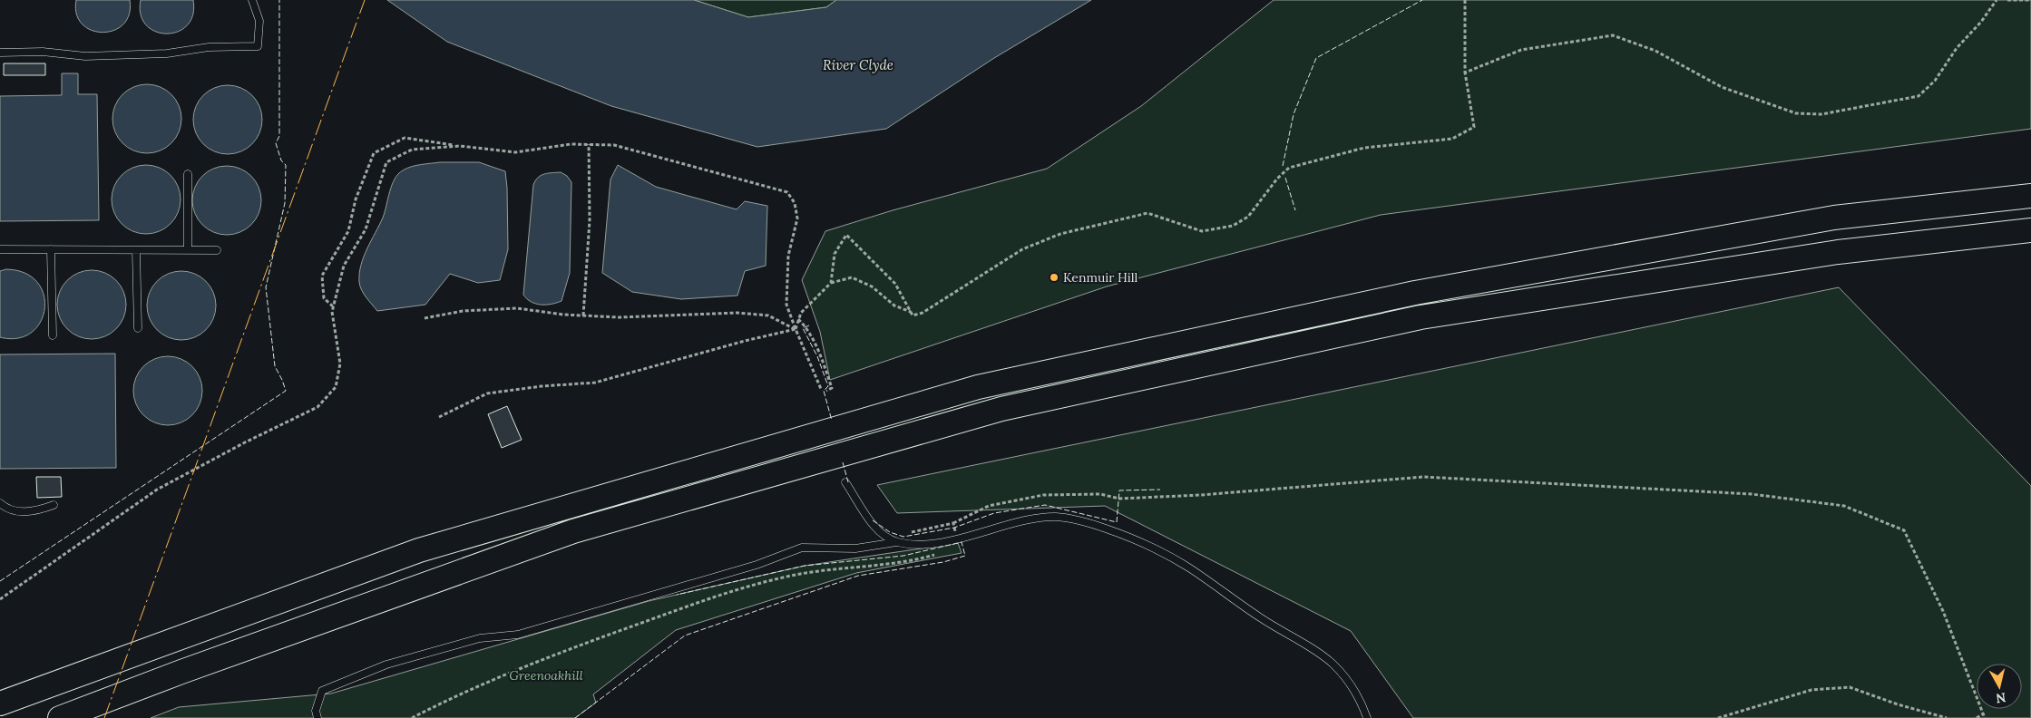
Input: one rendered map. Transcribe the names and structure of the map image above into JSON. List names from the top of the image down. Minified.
{"water":["River Clyde"],"parks":["Greenoakhill"],"places":["Kenmuir Hill"],"north":"bottom"}
